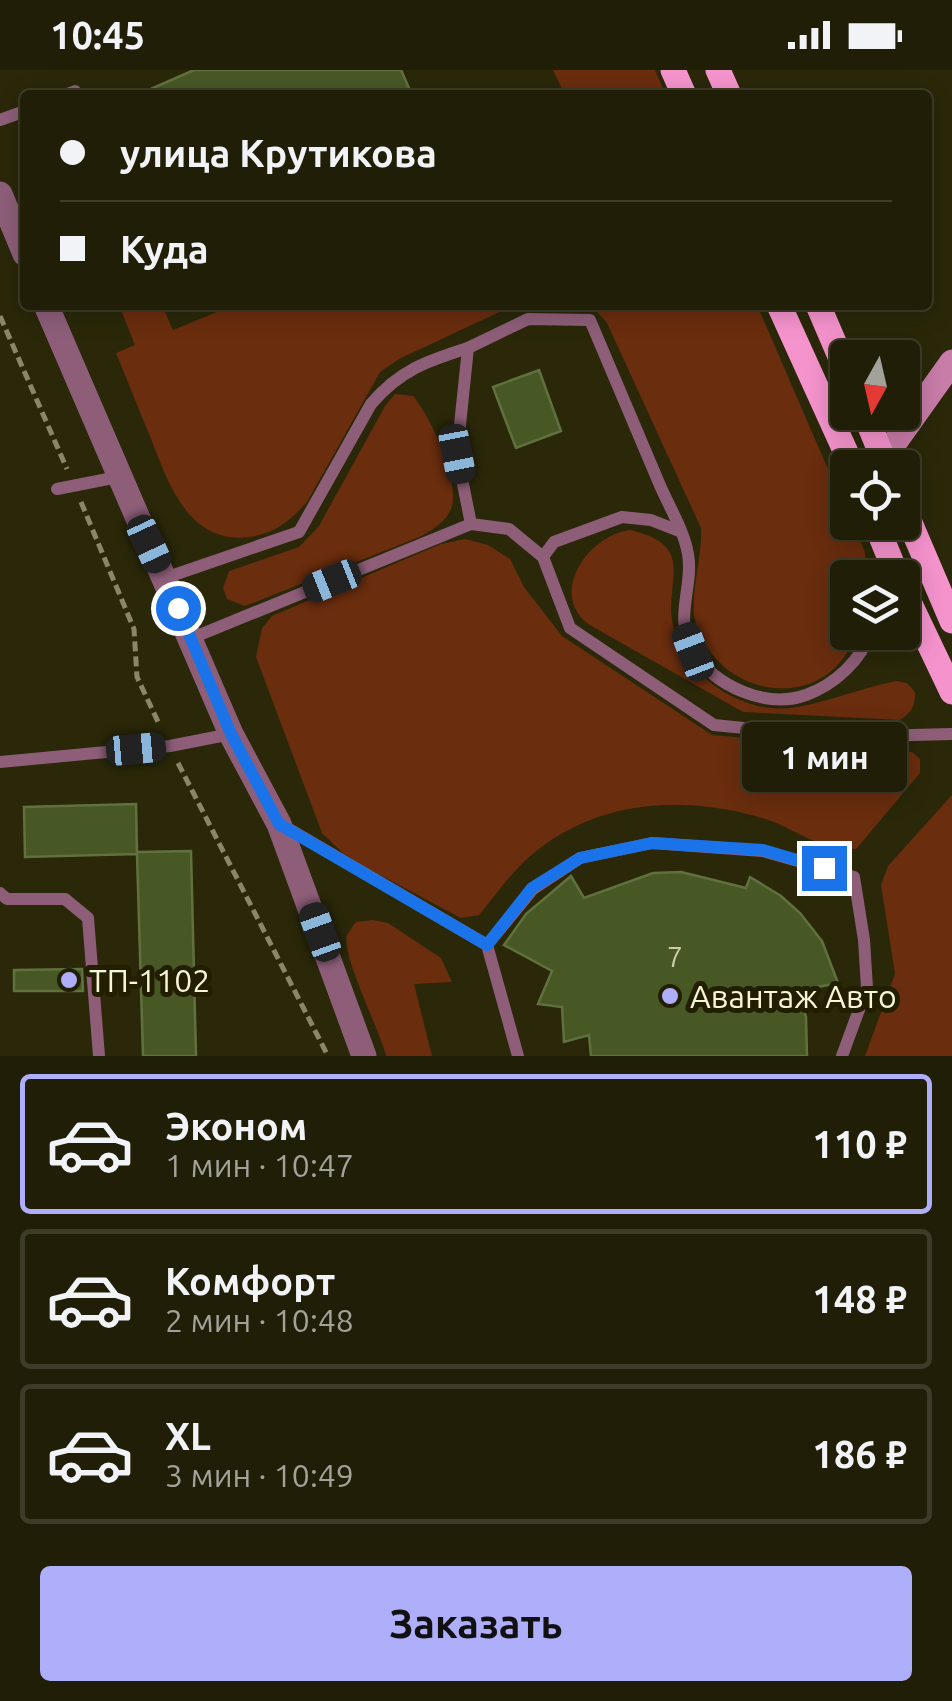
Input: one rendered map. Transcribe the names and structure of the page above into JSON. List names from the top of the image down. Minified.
{"places":["ТП-1102","Авантаж Авто"],"house_numbers":["7"],"north":"bottom","page":{"status":"10:45","banner":["улица Крутикова","Куда"],"bubble":"1 мин","list":[{"name":"Эконом","note":"1 мин · 10:47","value":"110 ₽"},{"name":"Комфорт","note":"2 мин · 10:48","value":"148 ₽"},{"name":"XL","note":"3 мин · 10:49","value":"186 ₽"}],"buttons":"Заказать"}}
